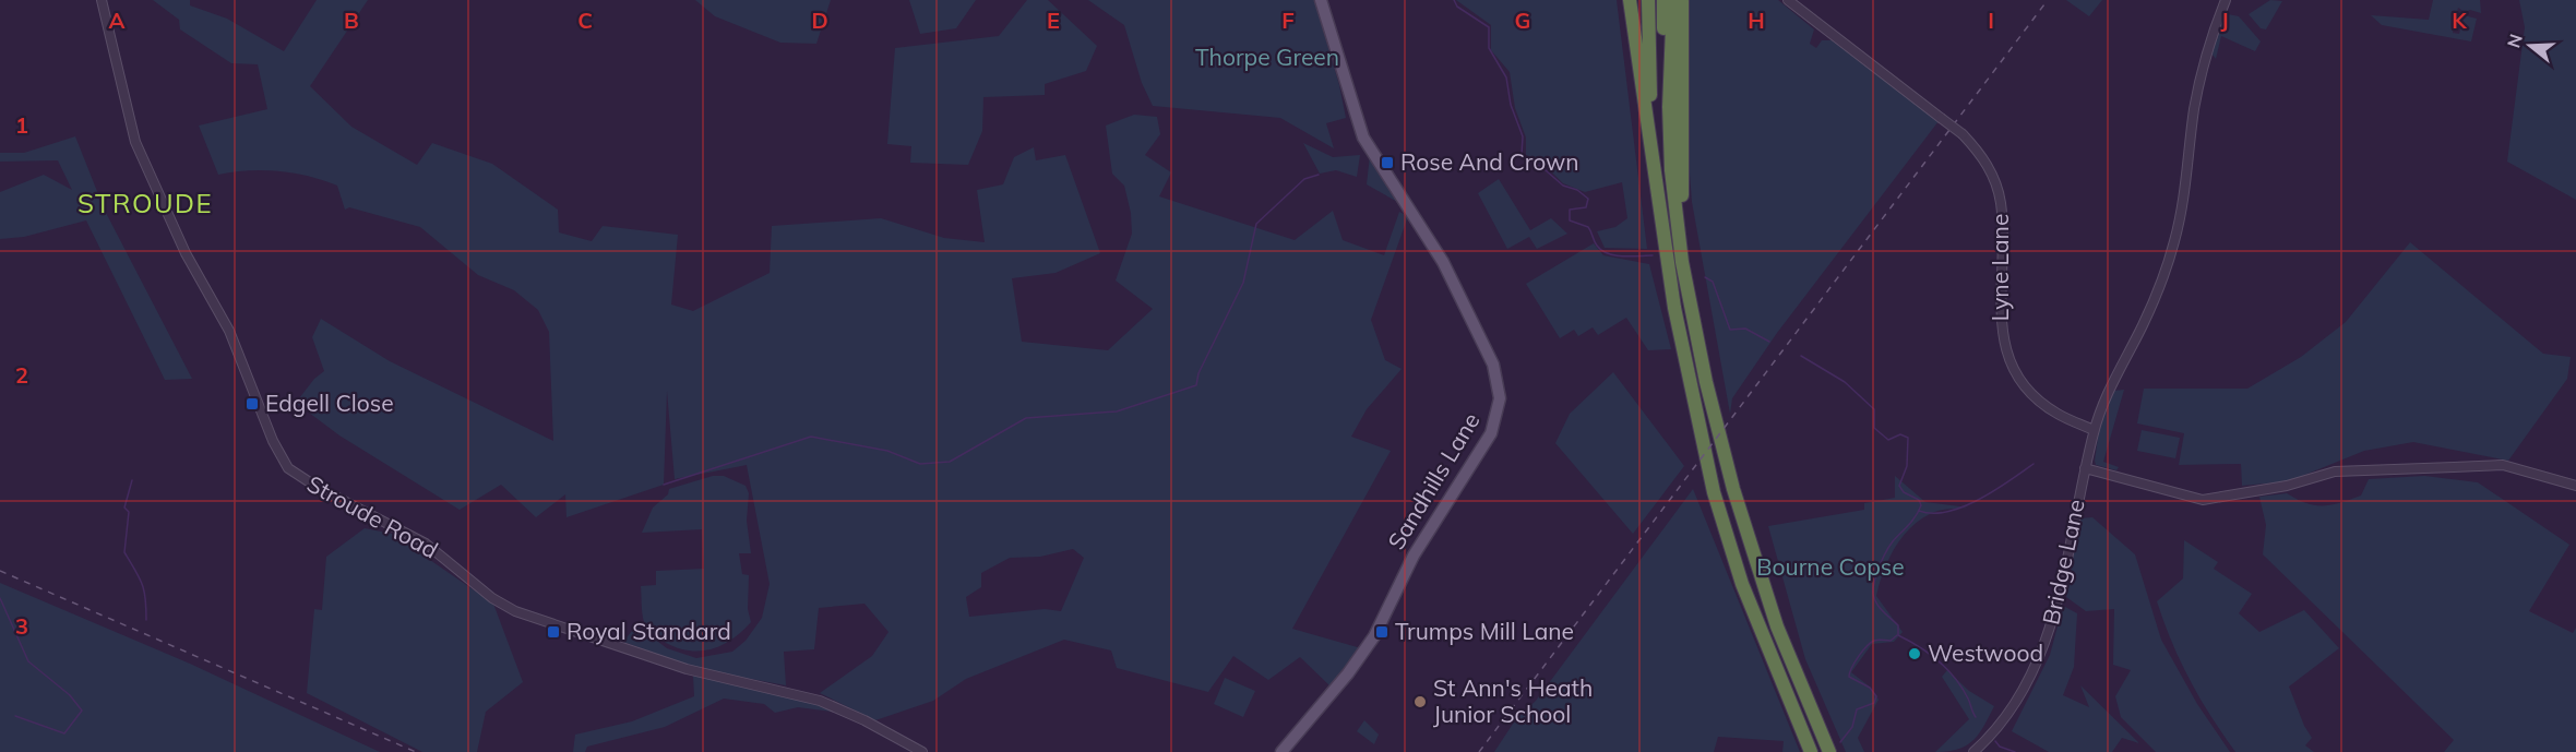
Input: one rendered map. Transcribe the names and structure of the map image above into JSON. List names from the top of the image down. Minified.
{"streets":{"main road":["Sandhills Lane"],"street":["Lyne Lane","Stroude Road","Bridge Lane"]},"crossings":[["Lyne Lane","Bridge Lane"]],"districts":["STROUDE"],"parks":["Thorpe Green","Bourne Copse"],"places":{"transit":["Rose And Crown","Edgell Close","Royal Standard","Trumps Mill Lane"],"other":["Westwood","St Ann's Heath Junior School"]},"north":"left","grid":{"columns":["A","B","C","D","E","F","G","H","I","J","K"],"rows":["1","2","3"]}}
